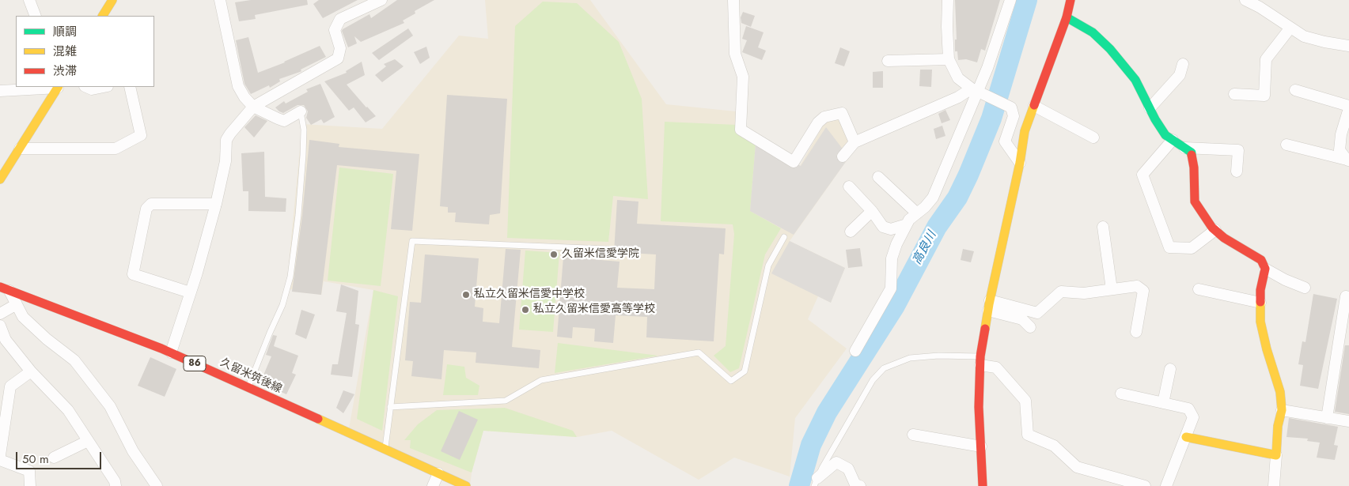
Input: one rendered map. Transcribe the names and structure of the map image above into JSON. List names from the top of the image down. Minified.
{"streets":{"street":["86","久留米筑後線"]},"water":["高良川"],"places":["久留米信愛学院","私立久留米信愛中学校","私立久留米信愛高等学校"],"legend":["順調","混雑","渋滞"],"scale_bar":"50 m"}
